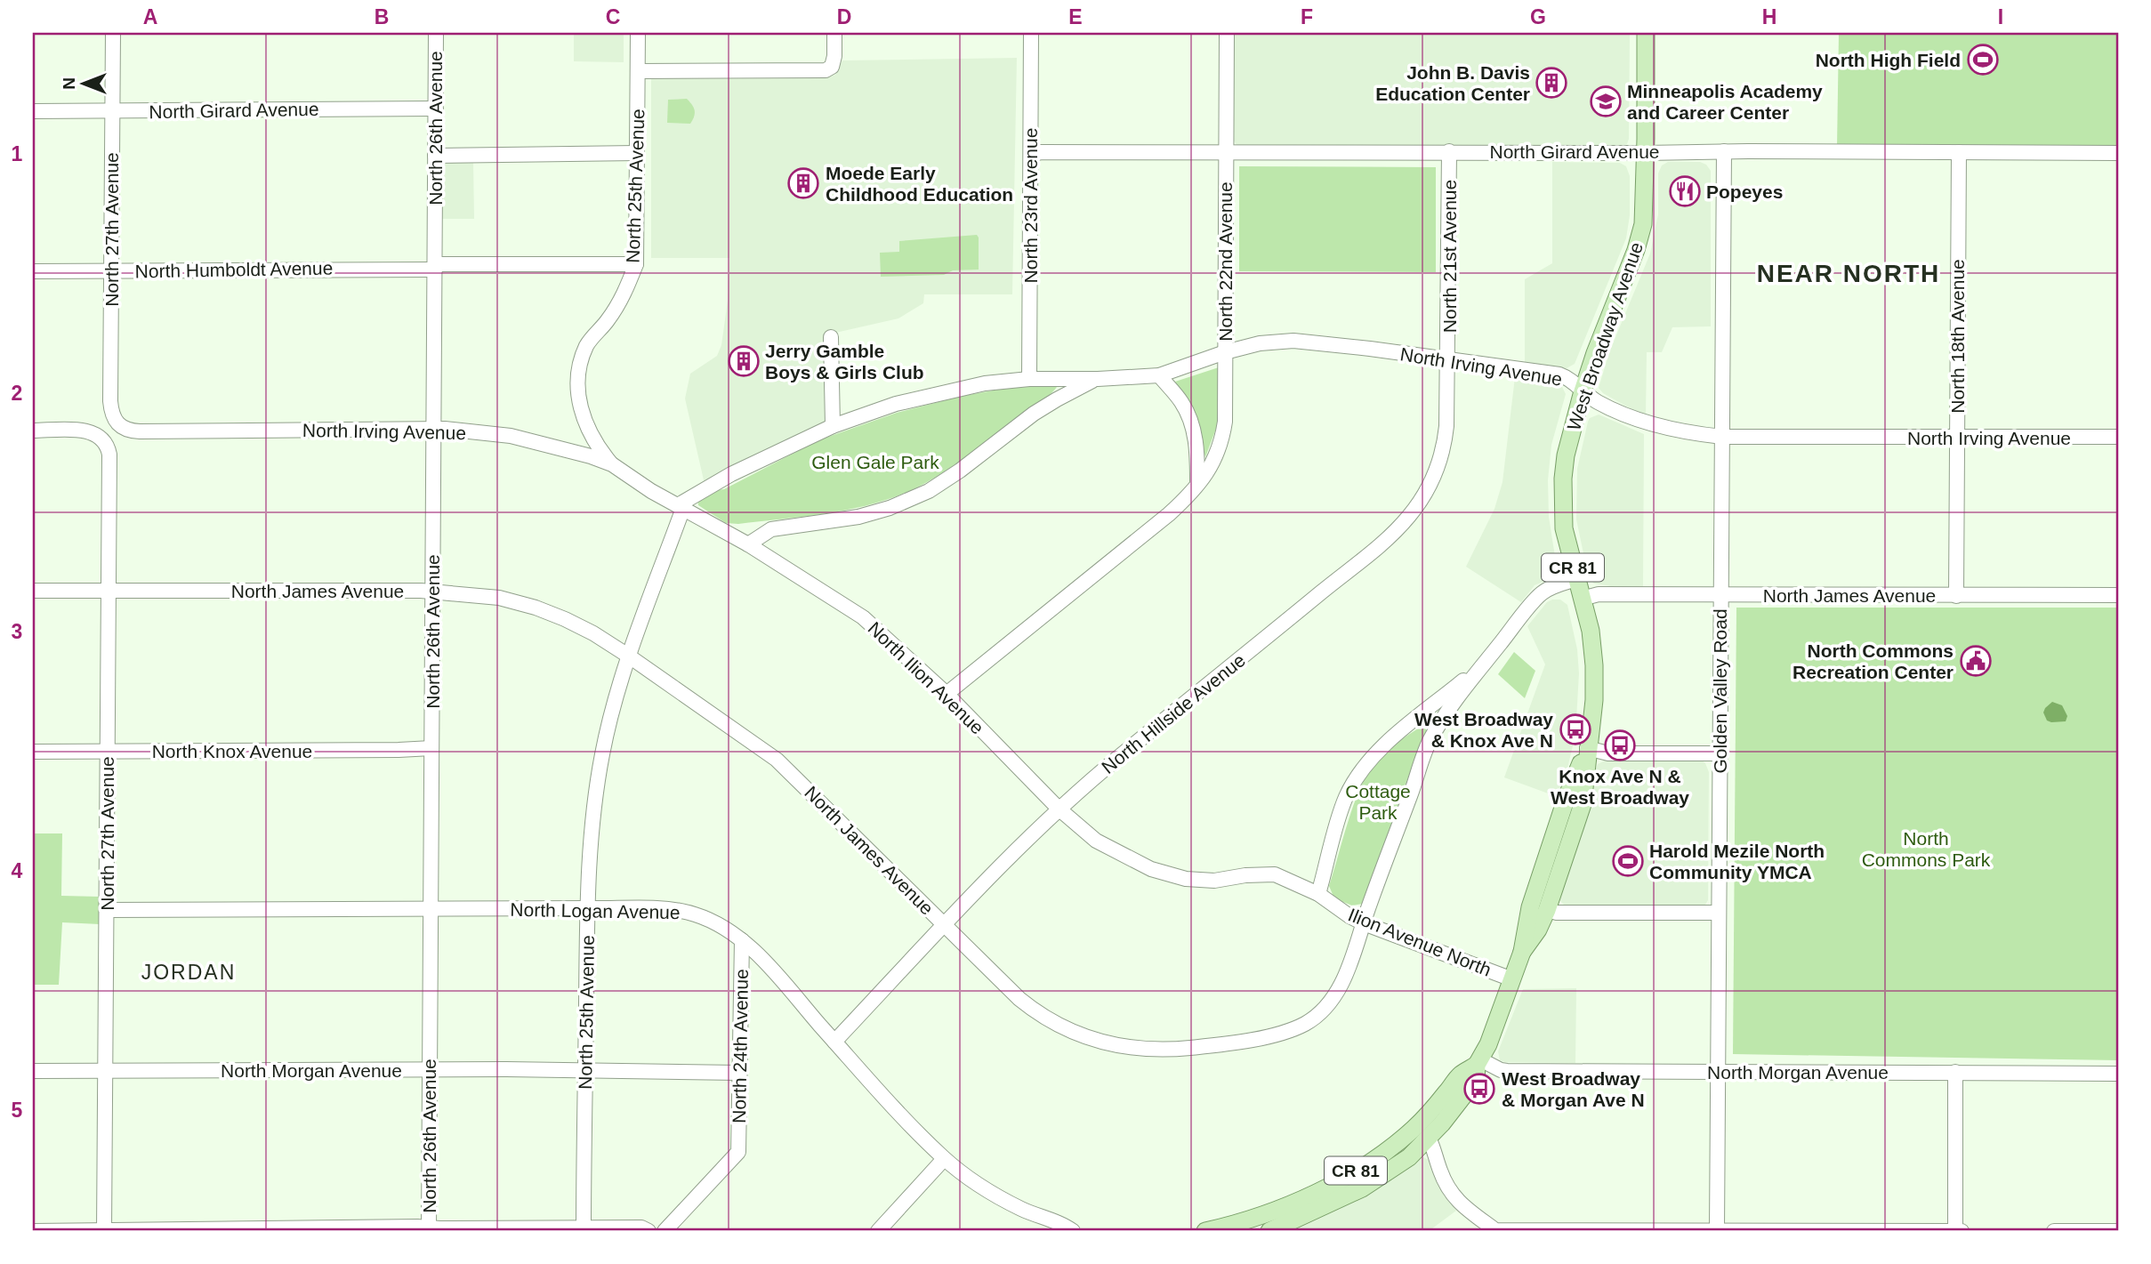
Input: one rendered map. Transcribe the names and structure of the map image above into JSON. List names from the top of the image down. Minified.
{"streets":{"main road":["West Broadway Avenue","CR 81"],"street":["North Girard Avenue","North 26th Avenue","North 25th Avenue","North 23rd Avenue","North 27th Avenue","North 21st Avenue","North 22nd Avenue","North Humboldt Avenue","North 18th Avenue","North Irving Avenue","North James Avenue","North Ilion Avenue","Golden Valley Road","North Hillside Avenue","North Knox Avenue","North Logan Avenue","Ilion Avenue North","North 24th Avenue","North Morgan Avenue"]},"crossings":[["North Girard Avenue","North 26th Avenue"],["North Girard Avenue","North 23rd Avenue"],["North Girard Avenue","North 27th Avenue"],["North Girard Avenue","North 21st Avenue"],["North Girard Avenue","North 22nd Avenue"],["North Girard Avenue","West Broadway Avenue"],["North Girard Avenue","North 18th Avenue"],["North Girard Avenue","Golden Valley Road"],["North 26th Avenue","North Humboldt Avenue"],["North 26th Avenue","North Irving Avenue"],["North 26th Avenue","North James Avenue"],["North 26th Avenue","North Knox Avenue"],["North 26th Avenue","North Logan Avenue"],["North 26th Avenue","North Morgan Avenue"],["North 25th Avenue","North Humboldt Avenue"],["North 25th Avenue","North Irving Avenue"],["North 25th Avenue","North James Avenue"],["North 25th Avenue","North Ilion Avenue"],["North 25th Avenue","North Logan Avenue"],["North 25th Avenue","North Morgan Avenue"],["North 23rd Avenue","North Irving Avenue"],["North 27th Avenue","North Humboldt Avenue"],["North 27th Avenue","North Irving Avenue"],["North 27th Avenue","North James Avenue"],["North 27th Avenue","North Knox Avenue"],["North 27th Avenue","North Logan Avenue"],["North 27th Avenue","North Morgan Avenue"],["North 21st Avenue","North Irving Avenue"],["North 21st Avenue","North Hillside Avenue"],["North 22nd Avenue","North Irving Avenue"],["North 22nd Avenue","North Ilion Avenue"],["West Broadway Avenue","North Irving Avenue"],["West Broadway Avenue","North James Avenue"],["West Broadway Avenue","Ilion Avenue North"],["West Broadway Avenue","North Morgan Avenue"],["North 18th Avenue","North Irving Avenue"],["North 18th Avenue","North James Avenue"],["North Irving Avenue","North Ilion Avenue"],["North Irving Avenue","Golden Valley Road"],["North Irving Avenue","North Hillside Avenue"],["North James Avenue","Golden Valley Road"],["North James Avenue","North Hillside Avenue"],["North James Avenue","Ilion Avenue North"],["North Ilion Avenue","North Hillside Avenue"],["North Ilion Avenue","Ilion Avenue North"],["Golden Valley Road","North Morgan Avenue"],["North Hillside Avenue","North Logan Avenue"],["North Hillside Avenue","Ilion Avenue North"],["North Logan Avenue","North 24th Avenue"],["North 24th Avenue","North Morgan Avenue"]],"districts":["NEAR NORTH","JORDAN"],"parks":["Glen Gale Park","Cottage Park","North Commons Park"],"places":{"sports":["North High Field","Harold Mezile North Community YMCA"],"building":["John B. Davis Education Center","Moede Early Childhood Education","Jerry Gamble Boys & Girls Club"],"school or university":["Minneapolis Academy and Career Center"],"restaurant":["Popeyes"],"public building":["North Commons Recreation Center"],"bus stop":["West Broadway & Knox Ave N","Knox Ave N & West Broadway","West Broadway & Morgan Ave N"]},"north":"left","grid":{"columns":["A","B","C","D","E","F","G","H","I"],"rows":["1","2","3","4","5"]}}
